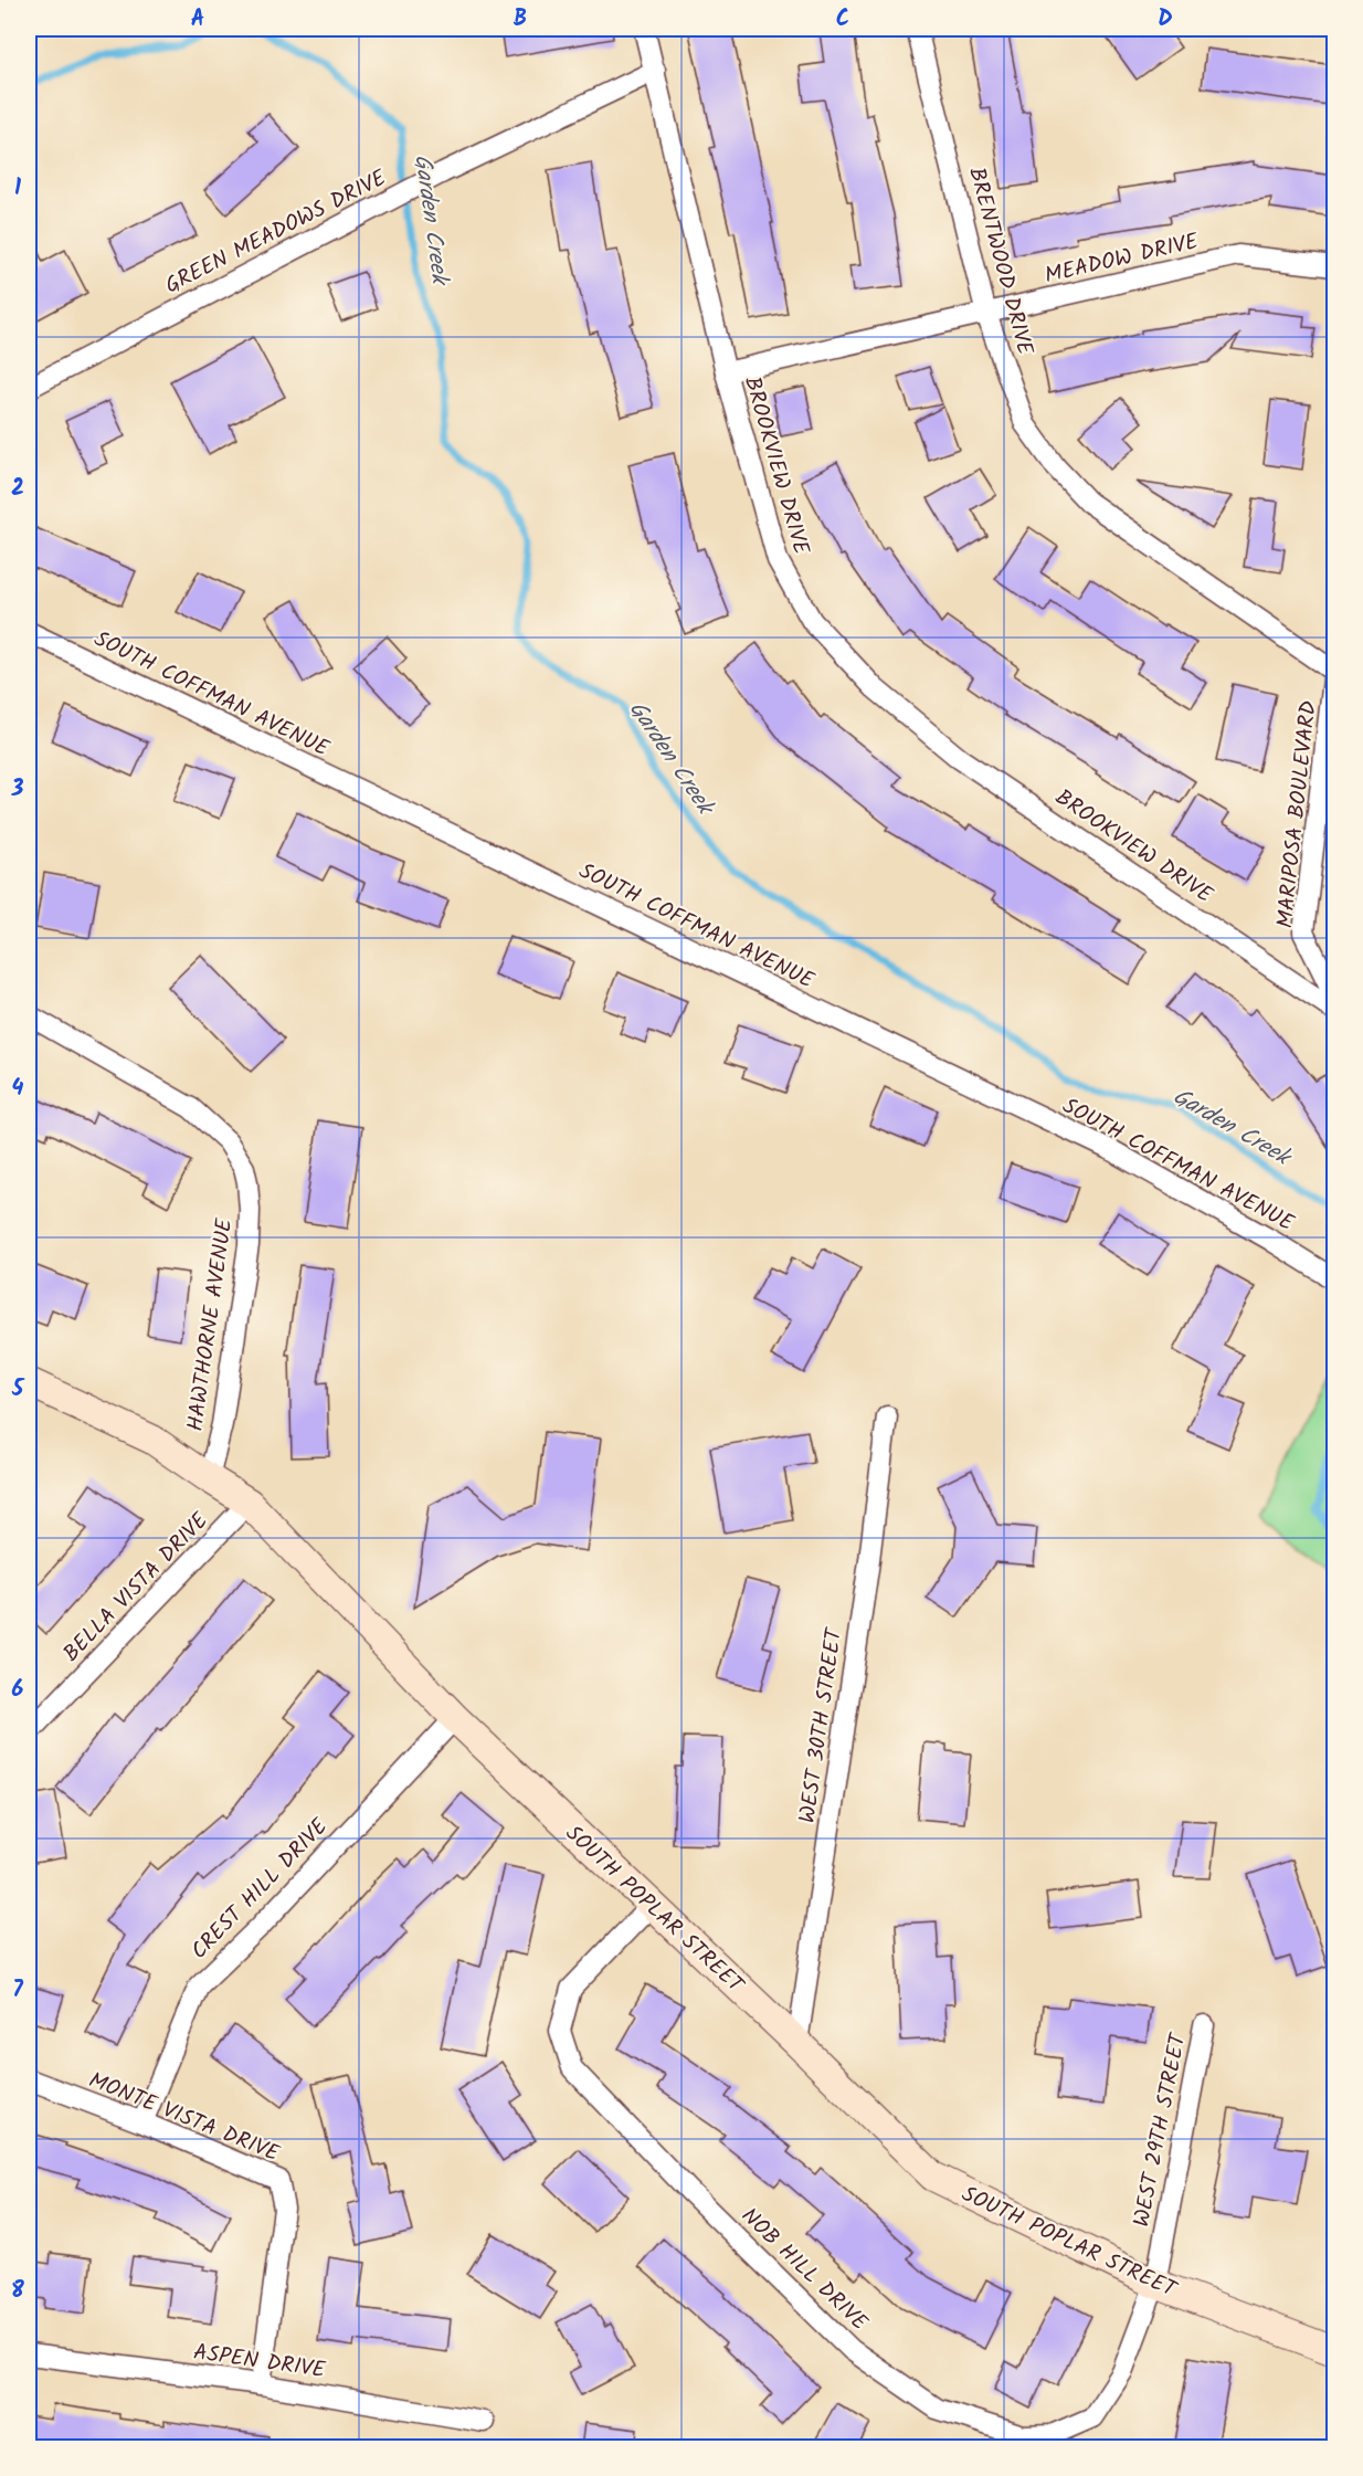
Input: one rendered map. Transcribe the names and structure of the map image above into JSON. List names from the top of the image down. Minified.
{"streets":{"main road":["SOUTH POPLAR STREET"],"street":["GREEN MEADOWS DRIVE","MEADOW DRIVE","BRENTWOOD DRIVE","BROOKVIEW DRIVE","SOUTH COFFMAN AVENUE","MARIPOSA BOULEVARD","HAWTHORNE AVENUE","BELLA VISTA DRIVE","WEST 30TH STREET","CREST HILL DRIVE","MONTE VISTA DRIVE","WEST 29TH STREET","NOB HILL DRIVE","ASPEN DRIVE"]},"crossings":[["GREEN MEADOWS DRIVE","BROOKVIEW DRIVE"],["MEADOW DRIVE","BRENTWOOD DRIVE"],["MEADOW DRIVE","BROOKVIEW DRIVE"],["BRENTWOOD DRIVE","MARIPOSA BOULEVARD"],["HAWTHORNE AVENUE","SOUTH POPLAR STREET"],["BELLA VISTA DRIVE","SOUTH POPLAR STREET"],["WEST 30TH STREET","SOUTH POPLAR STREET"],["CREST HILL DRIVE","SOUTH POPLAR STREET"],["CREST HILL DRIVE","MONTE VISTA DRIVE"],["SOUTH POPLAR STREET","WEST 29TH STREET"],["SOUTH POPLAR STREET","NOB HILL DRIVE"],["MONTE VISTA DRIVE","ASPEN DRIVE"],["WEST 29TH STREET","NOB HILL DRIVE"]],"water":["Garden Creek"],"grid":{"columns":["A","B","C","D"],"rows":["1","2","3","4","5","6","7","8"]}}
